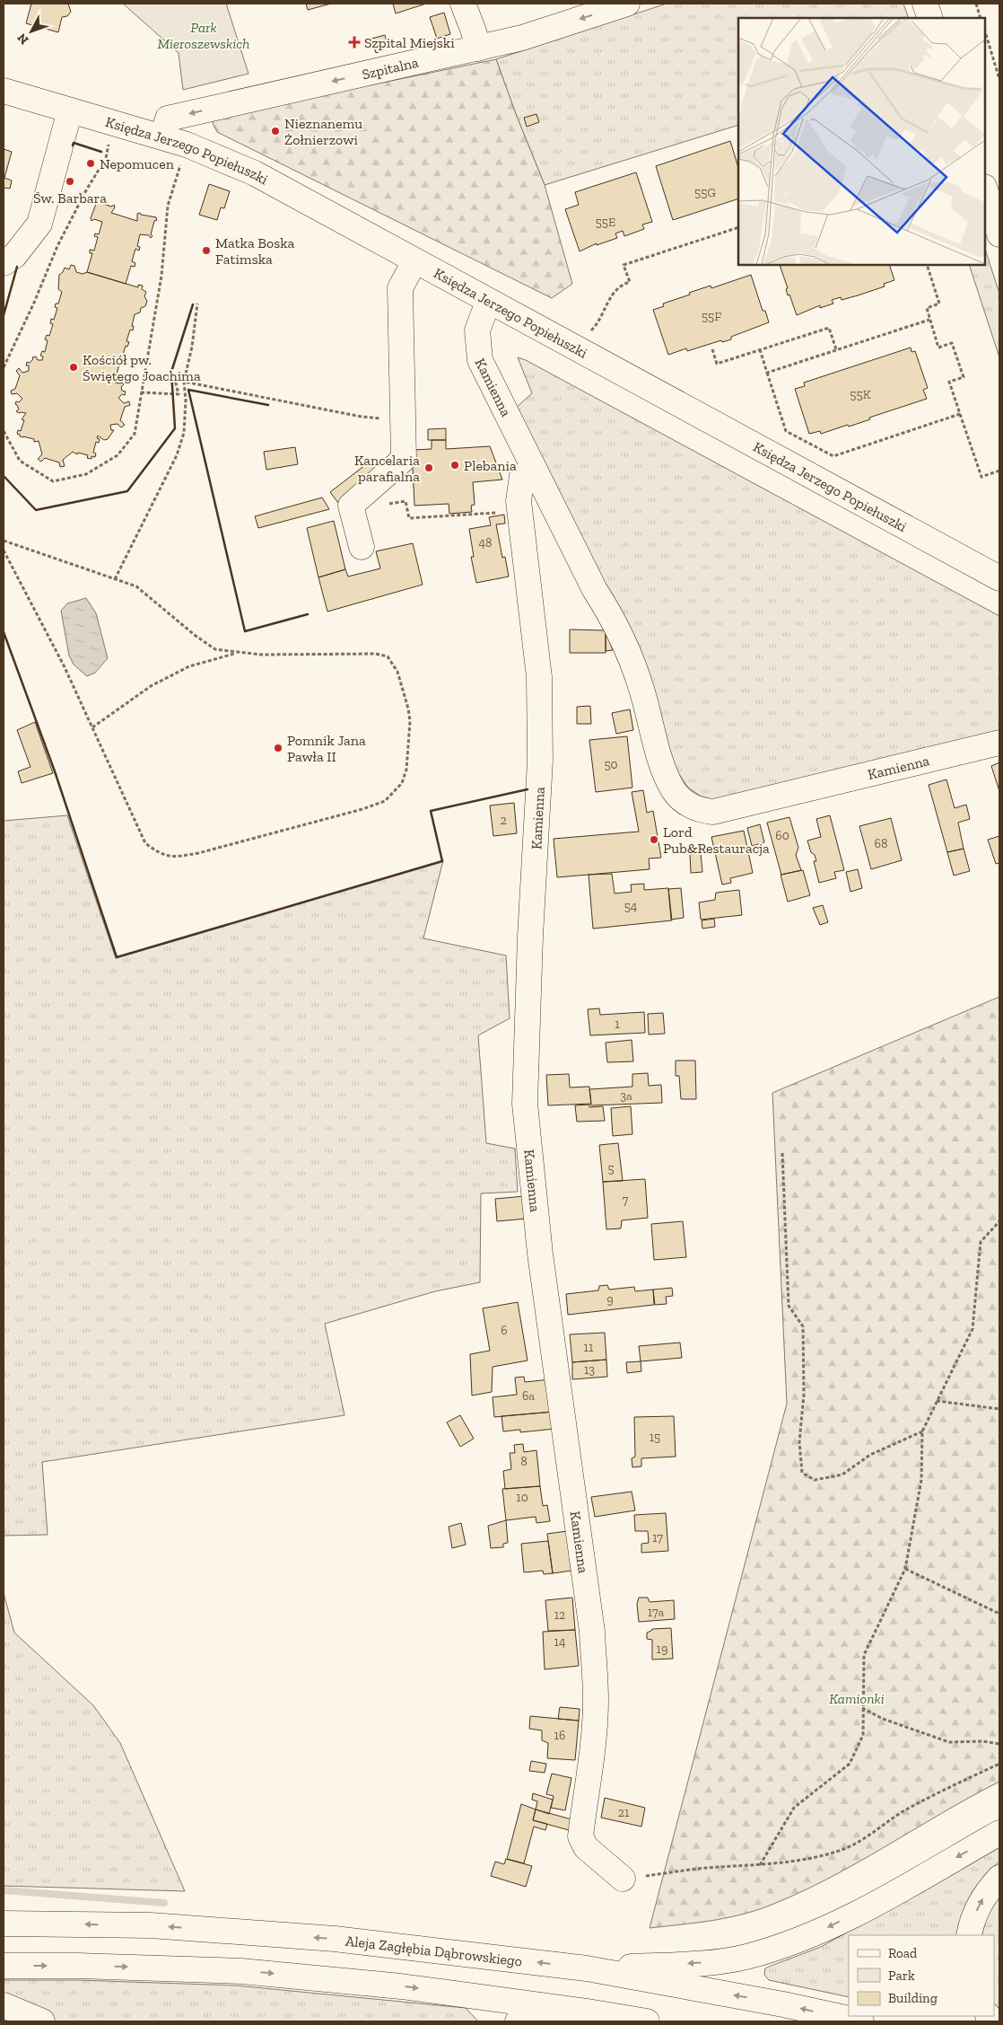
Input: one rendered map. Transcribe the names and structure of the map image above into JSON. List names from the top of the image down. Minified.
{"streets":{"street":["Szpitalna","Księdza Jerzego Popiełuszki","Kamienna","Aleja Zagłębia Dąbrowskiego"]},"crossings":[["Szpitalna","Księdza Jerzego Popiełuszki"],["Księdza Jerzego Popiełuszki","Kamienna"]],"one_way":["Szpitalna"],"parks":["Park Mieroszewskich","Kamionki"],"places":{"health":["Szpital Miejski"],"other":["Nieznanemu Żołnierzowi","Nepomucen","Św. Barbara","Matka Boska Fatimska","Kościół pw. Świętego Joachima","Plebania","Kancelaria parafialna","Pomnik Jana Pawła II","Lord Pub&Restauracja"]},"house_numbers":["55G","55E","55F","55K","48","50","2","60","68","54","1","3a","5","7","9","6","11","13","6a","15","8","10","17","17a","12","14","19","16","21"],"legend":["Road","Park","Building"],"north":"bottom left"}
